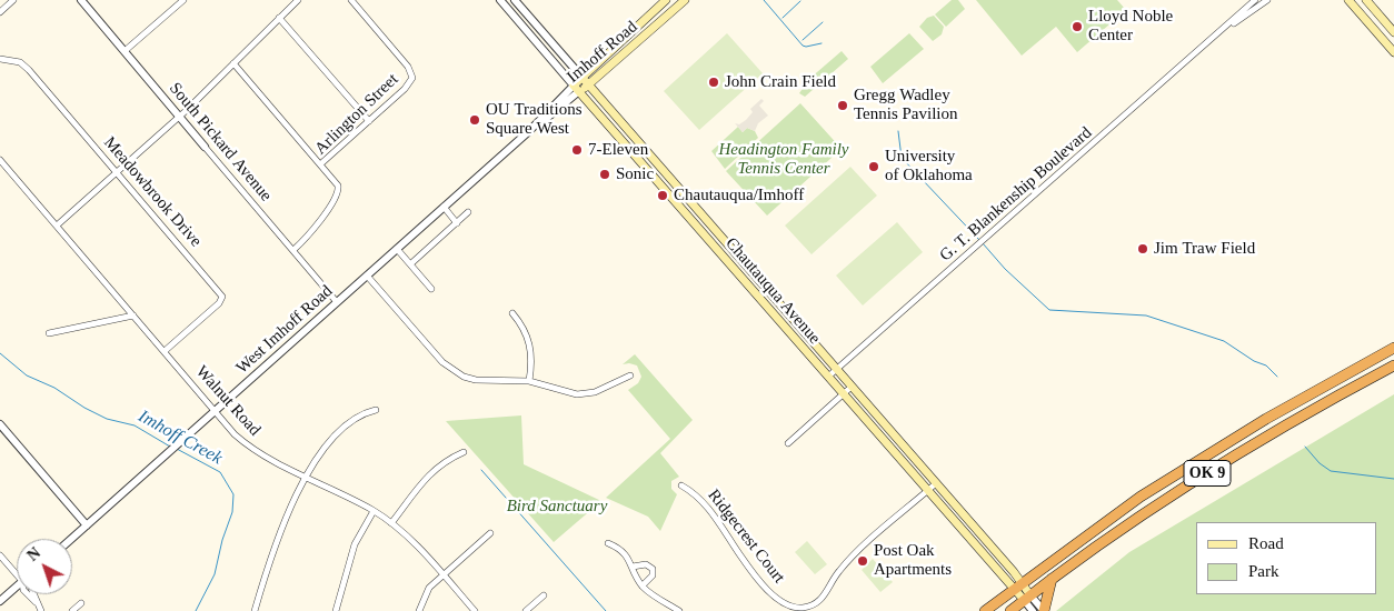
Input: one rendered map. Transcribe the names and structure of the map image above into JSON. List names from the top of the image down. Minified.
{"streets":{"highway":["OK 9"],"main road":["Imhoff Road","Chautauqua Avenue"],"street":["Arlington Street","South Pickard Avenue","Meadowbrook Drive","G. T. Blankenship Boulevard","West Imhoff Road","Walnut Road","Ridgecrest Court"]},"crossings":[["Imhoff Road","Chautauqua Avenue"],["Imhoff Road","West Imhoff Road"],["Arlington Street","South Pickard Avenue"],["South Pickard Avenue","West Imhoff Road"],["Meadowbrook Drive","Walnut Road"],["G. T. Blankenship Boulevard","Chautauqua Avenue"],["Chautauqua Avenue","OK 9"],["Chautauqua Avenue","Ridgecrest Court"],["West Imhoff Road","Walnut Road"]],"water":["Imhoff Creek"],"parks":["Headington Family Tennis Center","Bird Sanctuary"],"places":["Lloyd Noble Center","John Crain Field","Gregg Wadley Tennis Pavilion","OU Traditions Square West","7-Eleven","University of Oklahoma","Sonic","Chautauqua/Imhoff","Jim Traw Field","Post Oak Apartments"],"legend":["Road","Park"],"north":"top left"}
